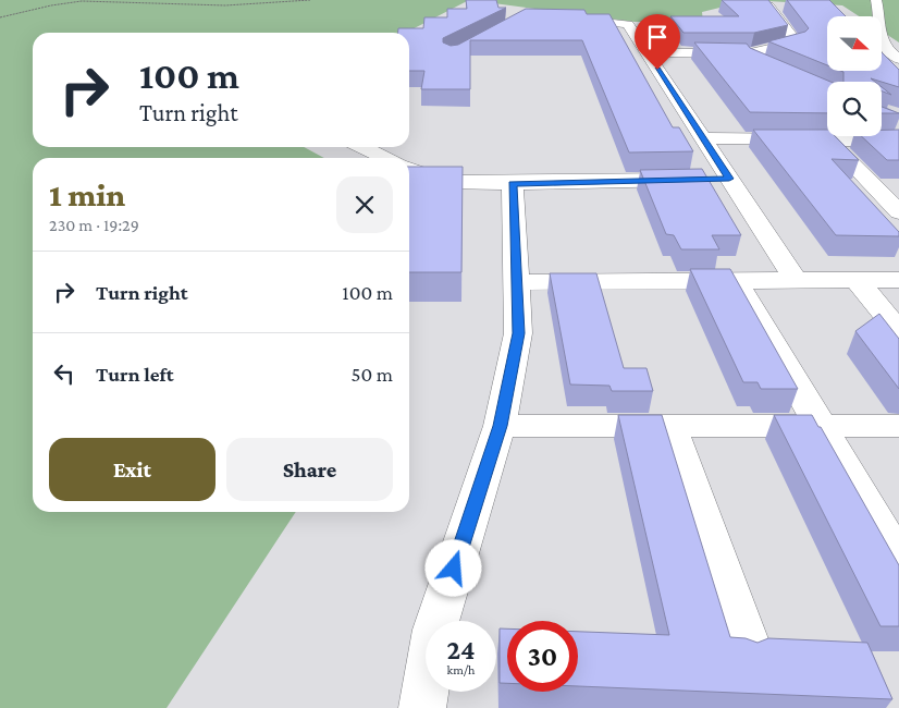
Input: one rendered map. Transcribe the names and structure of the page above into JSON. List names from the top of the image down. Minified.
{"north":"right","page":{"turn":["100 m","Turn right"],"heading":["1 min","230 m · 19:29"],"list":[{"name":"Turn right","value":"100 m"},{"name":"Turn left","value":"50 m"}],"buttons":["Exit","Share"],"speed":"24 km/h","limit":"30"}}
